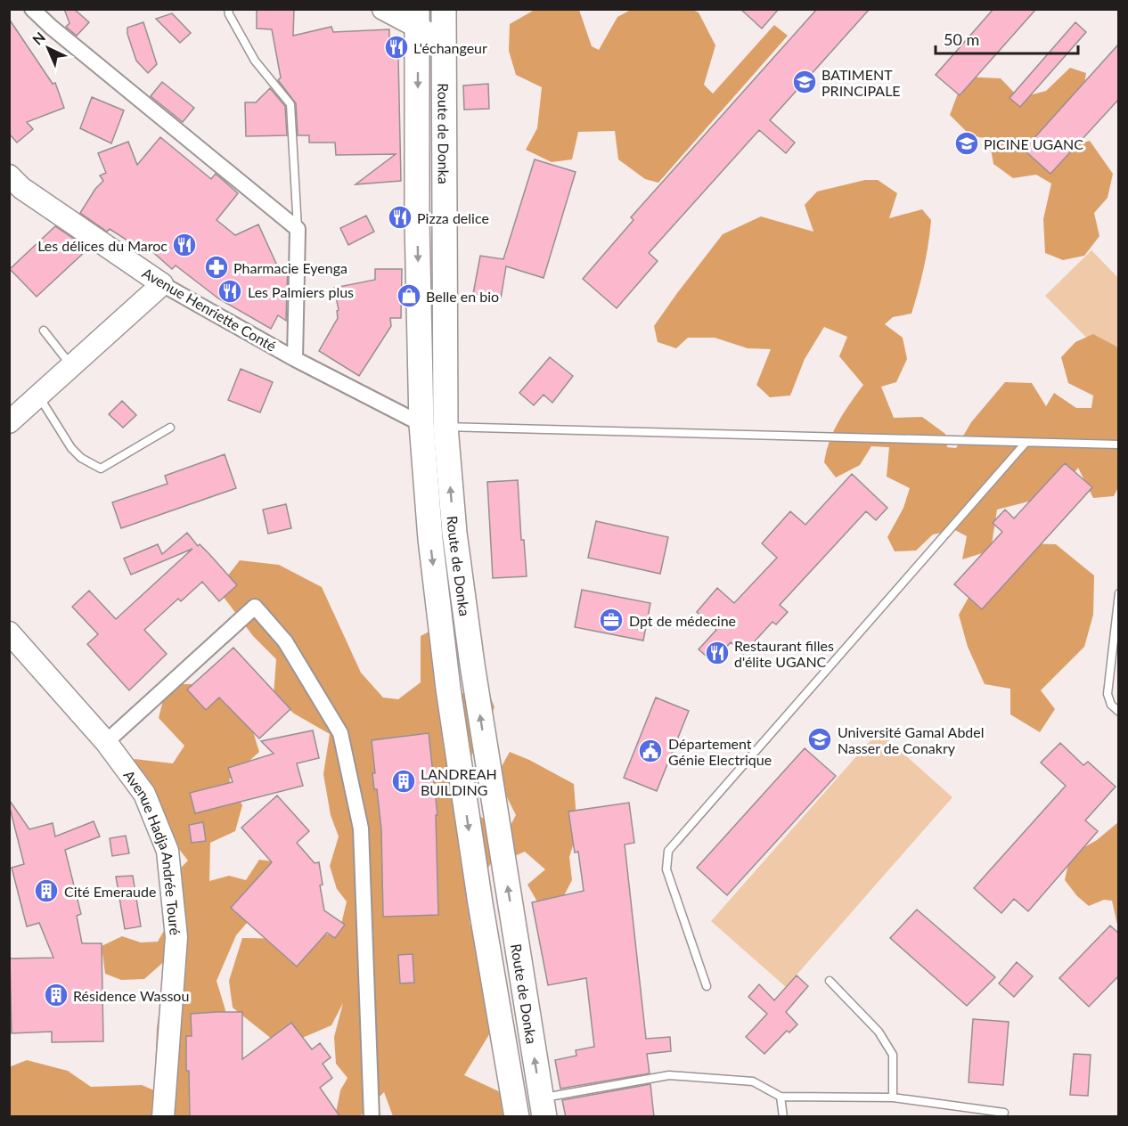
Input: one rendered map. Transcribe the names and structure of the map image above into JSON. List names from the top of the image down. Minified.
{"streets":{"main road":["Route de Donka","Avenue Henriette Conté","Avenue Hadja Andrée Touré"]},"crossings":[["Route de Donka","Avenue Henriette Conté"]],"places":{"restaurant":["L'échangeur","Pizza delice","Les délices du Maroc","Les Palmiers plus","Restaurant filles d'élite UGANC"],"school or university":["BATIMENT PRINCIPALE","PICINE UGANC","Université Gamal Abdel Nasser de Conakry"],"pharmacy":["Pharmacie Eyenga"],"shop":["Belle en bio"],"office":["Dpt de médecine"],"public building":["Département Génie Electrique"],"building":["LANDREAH BUILDING","Cité Emeraude","Résidence Wassou"]},"scale_bar":"50 m","north":"top left"}
